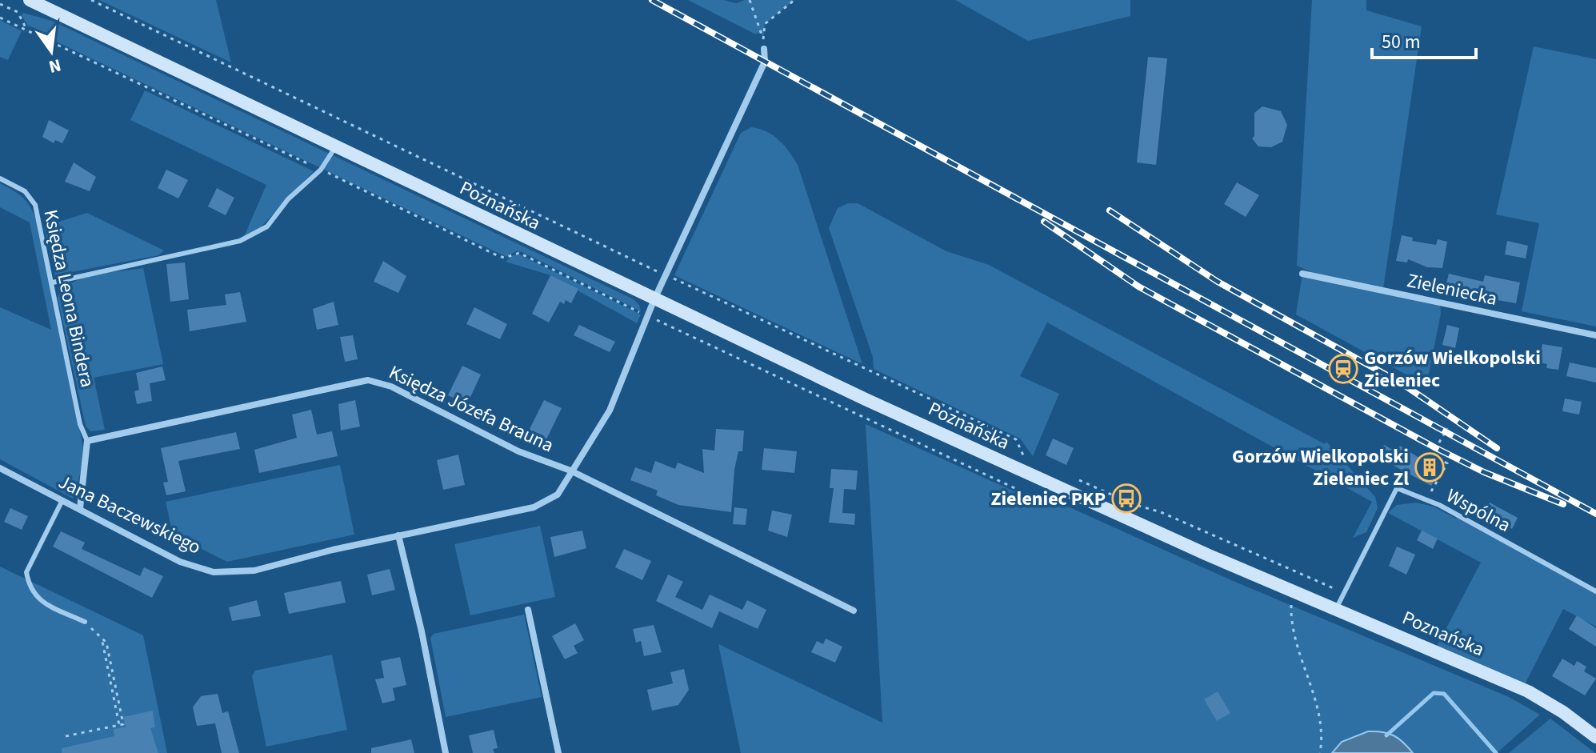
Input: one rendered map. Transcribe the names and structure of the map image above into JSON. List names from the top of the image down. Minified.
{"streets":{"main road":["Poznańska"],"street":["Zieleniecka","Księdza Józefa Brauna","Jana Baczewskiego"],"lane":["Księdza Leona Bindera","Wspólna"]},"crossings":[["Poznańska","Wspólna"],["Poznańska","Jana Baczewskiego"],["Księdza Leona Bindera","Księdza Józefa Brauna"],["Księdza Józefa Brauna","Jana Baczewskiego"]],"places":{"station":["Gorzów Wielkopolski Zieleniec"],"building":["Gorzów Wielkopolski Zieleniec Zl"],"bus stop":["Zieleniec PKP"]},"scale_bar":"50 m","north":"bottom"}
